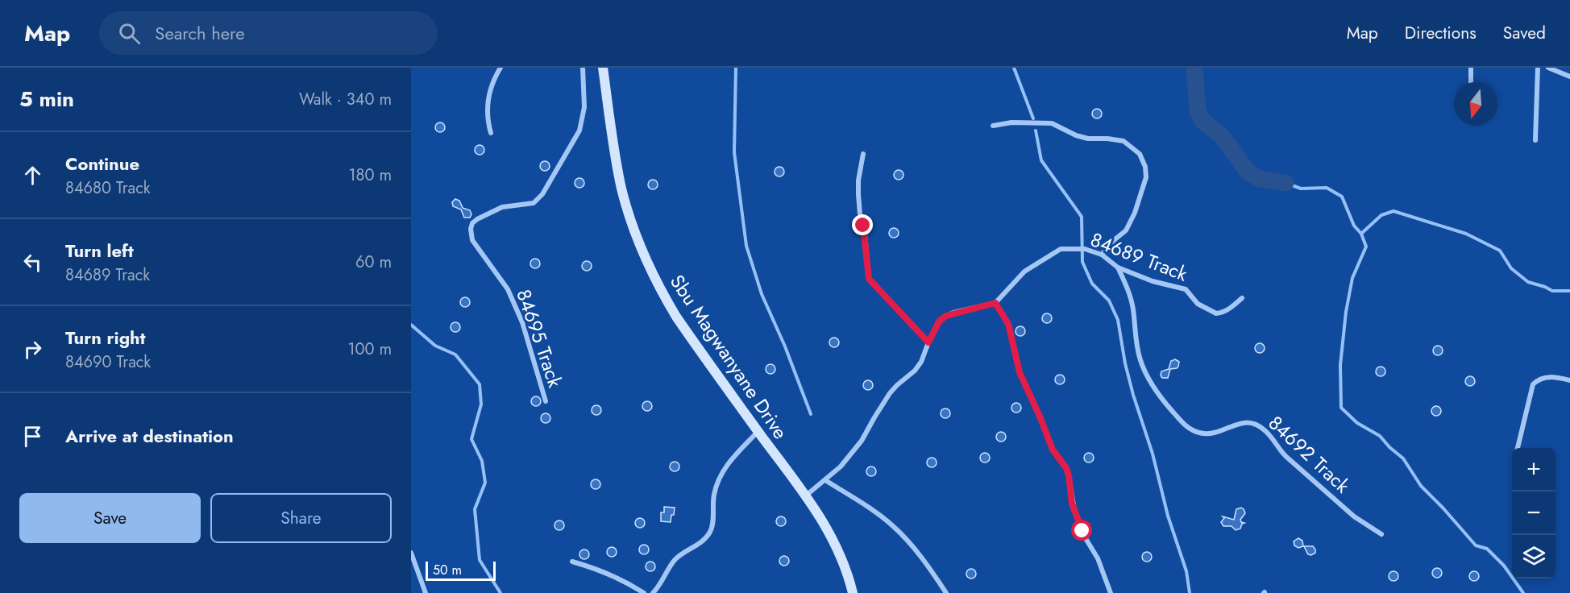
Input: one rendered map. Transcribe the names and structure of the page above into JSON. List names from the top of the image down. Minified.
{"streets":{"main road":["Sbu Magwanyane Drive"],"street":["84689 Track","84695 Track","84692 Track"]},"crossings":[["84689 Track","84692 Track"]],"scale_bar":"50 m","north":"bottom","page":{"header":"Map","search":"Search here","nav":["Map","Directions","Saved"],"heading":["5 min","Walk · 340 m"],"list":[["Continue","84680 Track","180 m"],["Turn left","84689 Track","60 m"],["Turn right","84690 Track","100 m"],"Arrive at destination"],"map_buttons":["+","−"],"buttons":["Save","Share"],"scale":"50 m"}}
